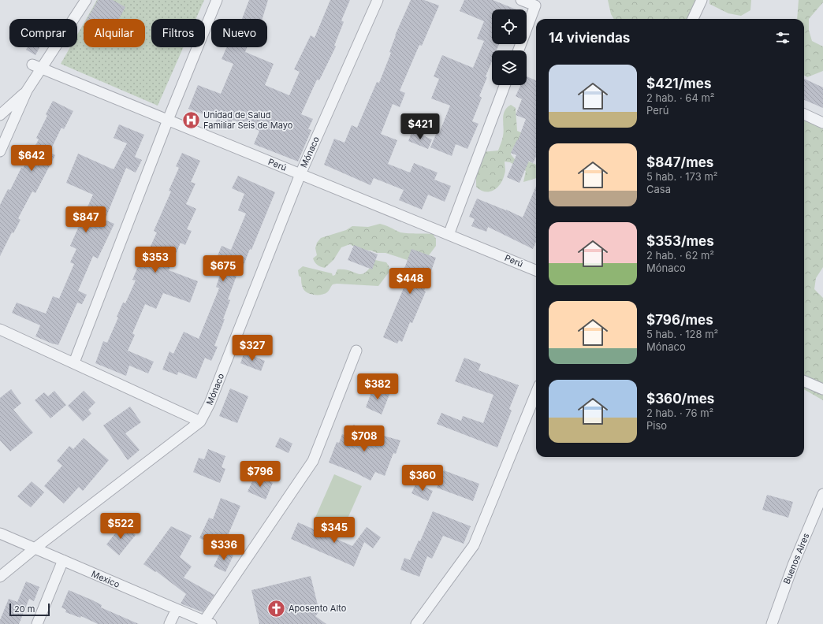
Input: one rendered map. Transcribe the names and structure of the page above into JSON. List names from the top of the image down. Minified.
{"streets":{"street":["Mónaco","Perú","Buenos Aires","Mexico"]},"crossings":[["Mónaco","Perú"],["Mónaco","Mexico"]],"places":{"hospital":["Unidad de Salud Familiar Seis de Mayo"],"church":["Aposento Alto"]},"scale_bar":"20 m","page":{"chip":["Comprar","Alquilar","Filtros","Nuevo"],"heading":"14 viviendas","list":[{"name":"$421/mes","note":"2 hab. · 64 m² · Perú"},{"name":"$847/mes","note":"5 hab. · 173 m² · Casa"},{"name":"$353/mes","note":"2 hab. · 62 m² · Mónaco"},{"name":"$796/mes","note":"5 hab. · 128 m² · Mónaco"},{"name":"$360/mes","note":"2 hab. · 76 m² · Piso"}],"price":["$421","$642","$847","$353","$675","$448","$327","$382","$708","$796","$360","$522","$345","$336"],"scale":"20 m"}}
